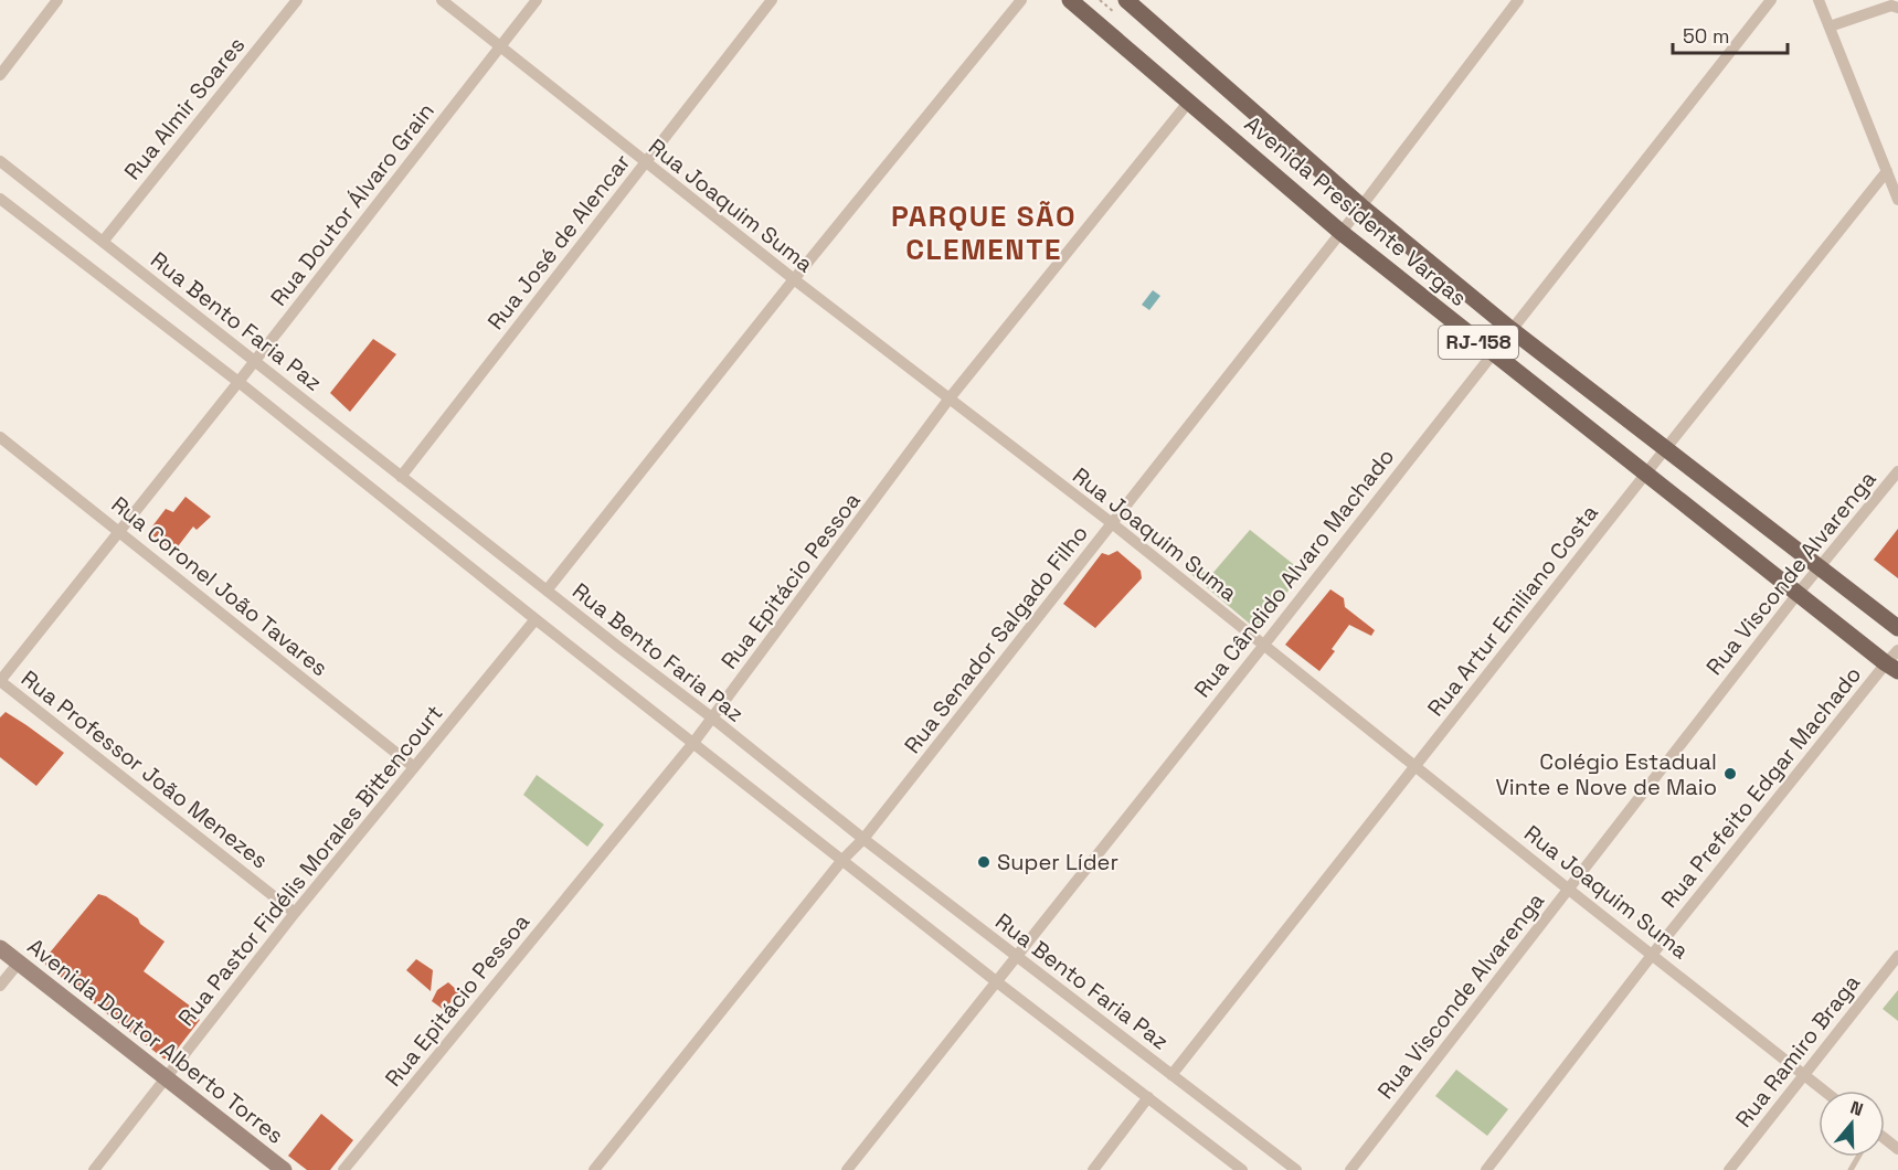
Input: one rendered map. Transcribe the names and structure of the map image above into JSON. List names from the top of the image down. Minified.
{"streets":{"main road":["Avenida Presidente Vargas","RJ-158","Avenida Doutor Alberto Torres"],"street":["Rua Almir Soares","Rua Doutor Álvaro Grain","Rua Joaquim Suma","Rua José de Alencar","Rua Bento Faria Paz","Rua Cândido Alvaro Machado","Rua Visconde Alvarenga","Rua Epitácio Pessoa","Rua Coronel João Tavares","Rua Artur Emiliano Costa","Rua Senador Salgado Filho","Rua Professor João Menezes","Rua Prefeito Edgar Machado","Rua Pastor Fidélis Morales Bittencourt","Rua Ramiro Braga"]},"crossings":[["Rua Almir Soares","Rua Bento Faria Paz"],["Rua Doutor Álvaro Grain","Rua Joaquim Suma"],["Rua Doutor Álvaro Grain","Rua Bento Faria Paz"],["Rua Doutor Álvaro Grain","Rua Coronel João Tavares"],["Rua Doutor Álvaro Grain","Rua Professor João Menezes"],["Rua Joaquim Suma","Rua José de Alencar"],["Rua Joaquim Suma","Rua Cândido Alvaro Machado"],["Rua Joaquim Suma","Rua Visconde Alvarenga"],["Rua Joaquim Suma","Rua Epitácio Pessoa"],["Rua Joaquim Suma","Rua Artur Emiliano Costa"],["Rua Joaquim Suma","Rua Senador Salgado Filho"],["Rua Joaquim Suma","Rua Prefeito Edgar Machado"],["Rua Joaquim Suma","Rua Ramiro Braga"],["Avenida Presidente Vargas","Rua Cândido Alvaro Machado"],["Avenida Presidente Vargas","Rua Visconde Alvarenga"],["Avenida Presidente Vargas","Rua Epitácio Pessoa"],["Avenida Presidente Vargas","Rua Artur Emiliano Costa"],["Avenida Presidente Vargas","Rua Senador Salgado Filho"],["Avenida Presidente Vargas","Rua Prefeito Edgar Machado"],["Rua José de Alencar","Rua Bento Faria Paz"],["Rua Bento Faria Paz","Rua Cândido Alvaro Machado"],["Rua Bento Faria Paz","Rua Epitácio Pessoa"],["Rua Bento Faria Paz","Rua Artur Emiliano Costa"],["Rua Bento Faria Paz","Rua Senador Salgado Filho"],["Rua Coronel João Tavares","Rua Pastor Fidélis Morales Bittencourt"],["Rua Professor João Menezes","Rua Pastor Fidélis Morales Bittencourt"],["Rua Pastor Fidélis Morales Bittencourt","Avenida Doutor Alberto Torres"]],"districts":["PARQUE SÃO CLEMENTE"],"places":["Colégio Estadual Vinte e Nove de Maio","Super Líder"],"scale_bar":"50 m","north":"top"}
